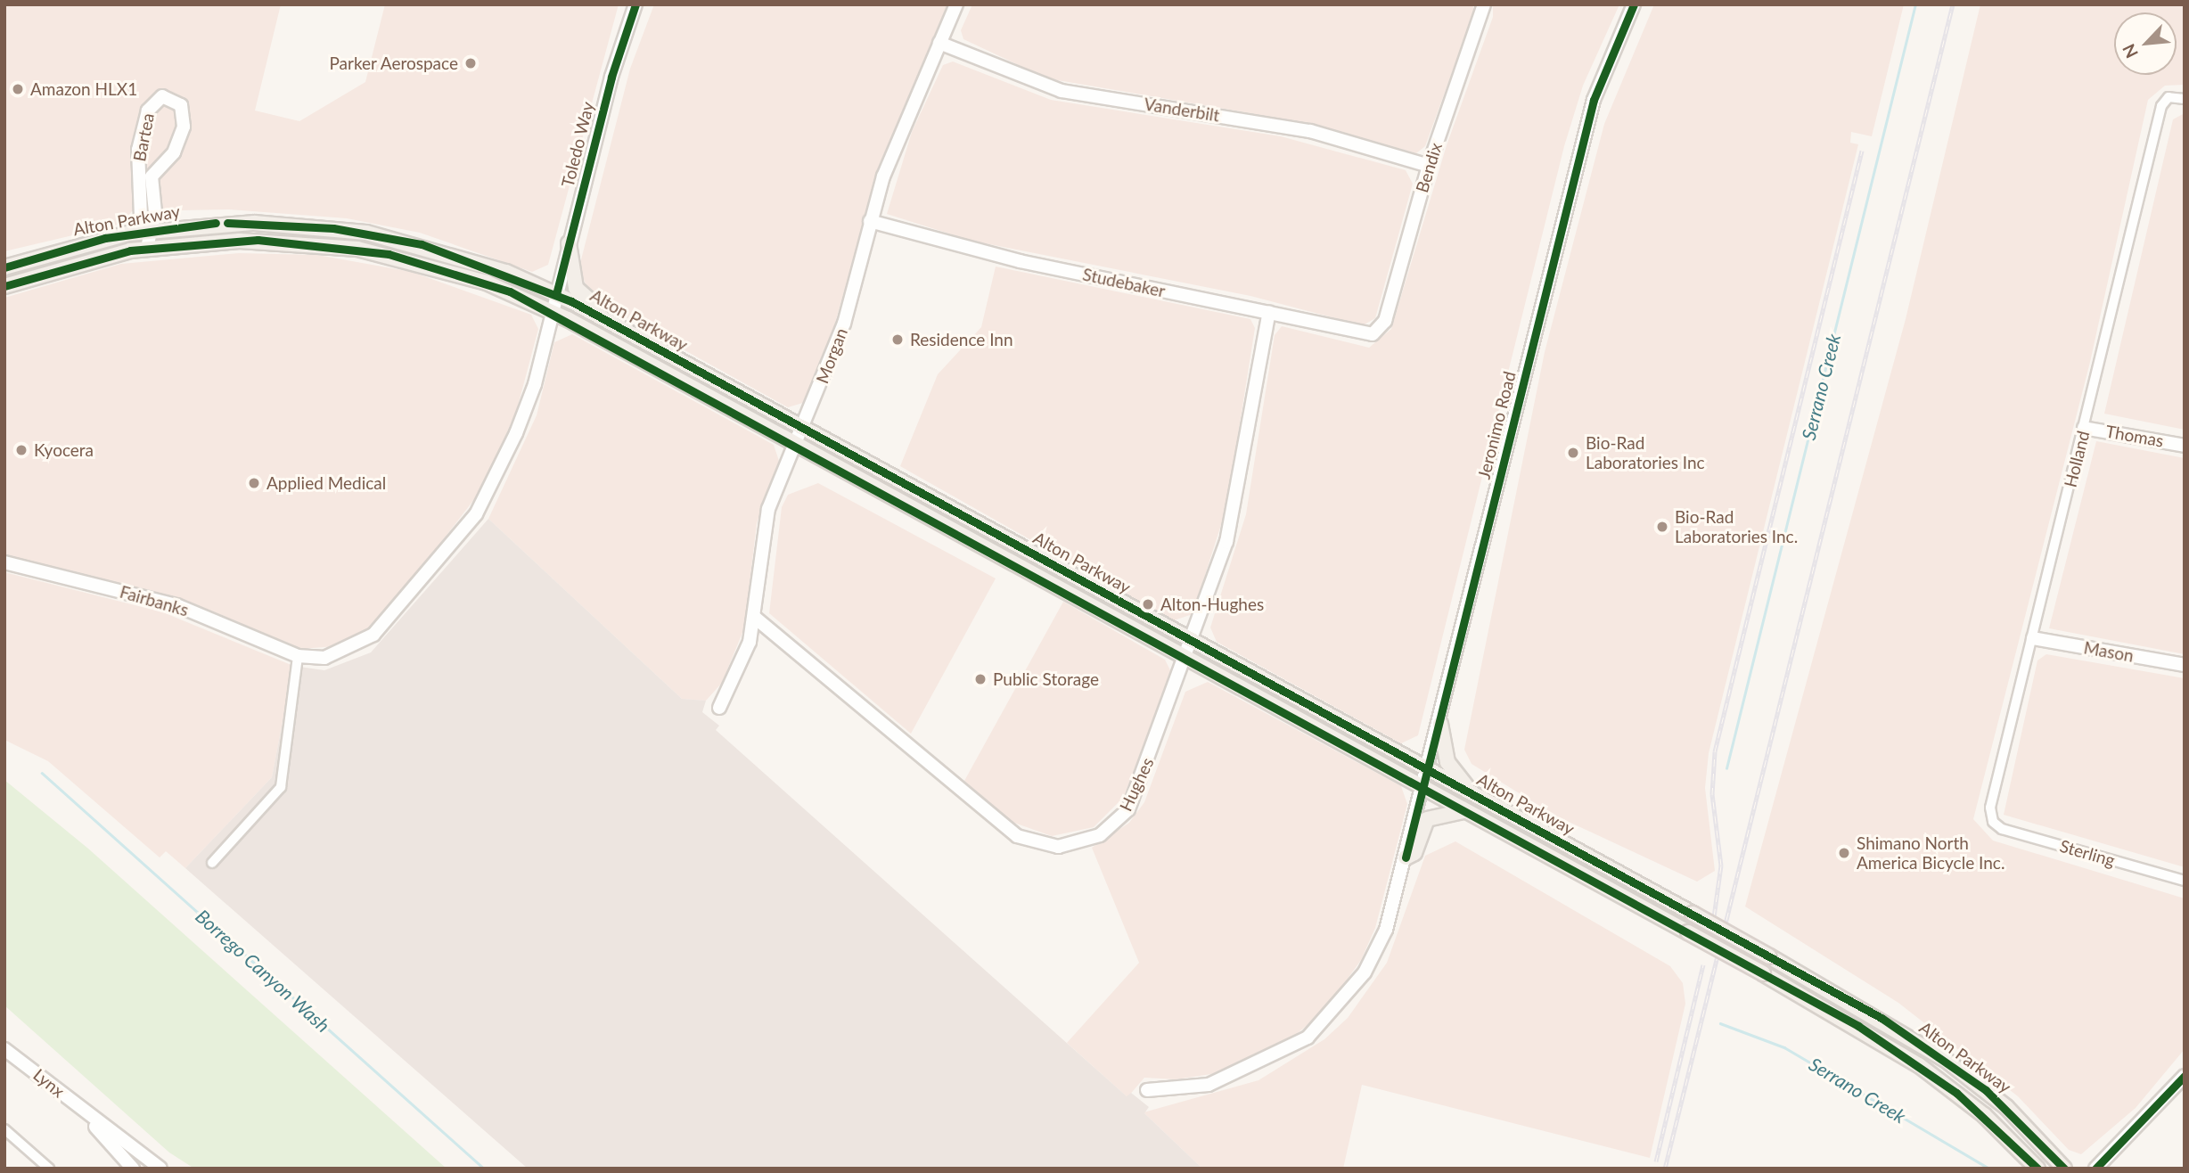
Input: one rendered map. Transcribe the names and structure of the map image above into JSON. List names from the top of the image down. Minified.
{"streets":{"main road":["Alton Parkway"],"street":["Vanderbilt","Bartea","Toledo Way","Bendix","Studebaker","Morgan","Jeronimo Road","Thomas","Holland","Fairbanks","Mason","Hughes","Sterling","Lynx"]},"crossings":[["Vanderbilt","Bendix"],["Vanderbilt","Morgan"],["Bartea","Alton Parkway"],["Toledo Way","Alton Parkway"],["Toledo Way","Fairbanks"],["Bendix","Studebaker"],["Alton Parkway","Morgan"],["Alton Parkway","Jeronimo Road"],["Alton Parkway","Hughes"],["Studebaker","Morgan"],["Studebaker","Hughes"],["Morgan","Hughes"],["Thomas","Holland"],["Holland","Mason"],["Holland","Sterling"]],"water":["Serrano Creek","Borrego Canyon Wash"],"places":["Parker Aerospace","Amazon HLX1","Residence Inn","Kyocera","Bio-Rad Laboratories Inc","Applied Medical","Bio-Rad Laboratories Inc.","Alton-Hughes","Public Storage","Shimano North America Bicycle Inc."],"north":"bottom left"}
